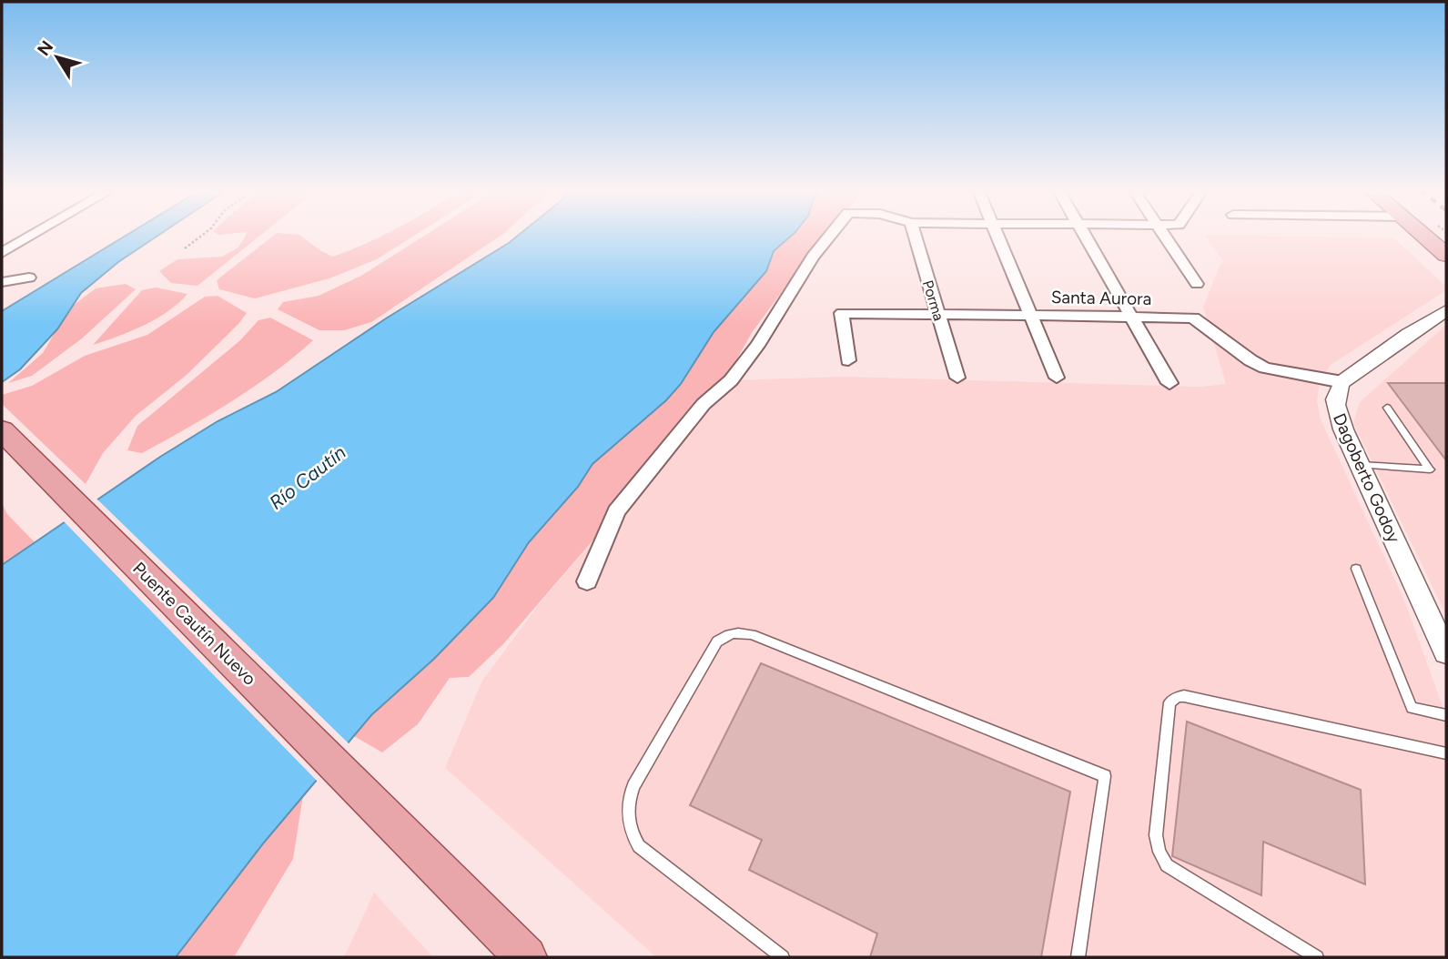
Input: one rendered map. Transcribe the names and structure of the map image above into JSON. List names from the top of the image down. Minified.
{"streets":{"main road":["Puente Cautín Nuevo"],"street":["Santa Aurora","Porma","Dagoberto Godoy"]},"crossings":[["Santa Aurora","Porma"],["Santa Aurora","Dagoberto Godoy"]],"water":["Río Cautín"],"north":"top left"}
